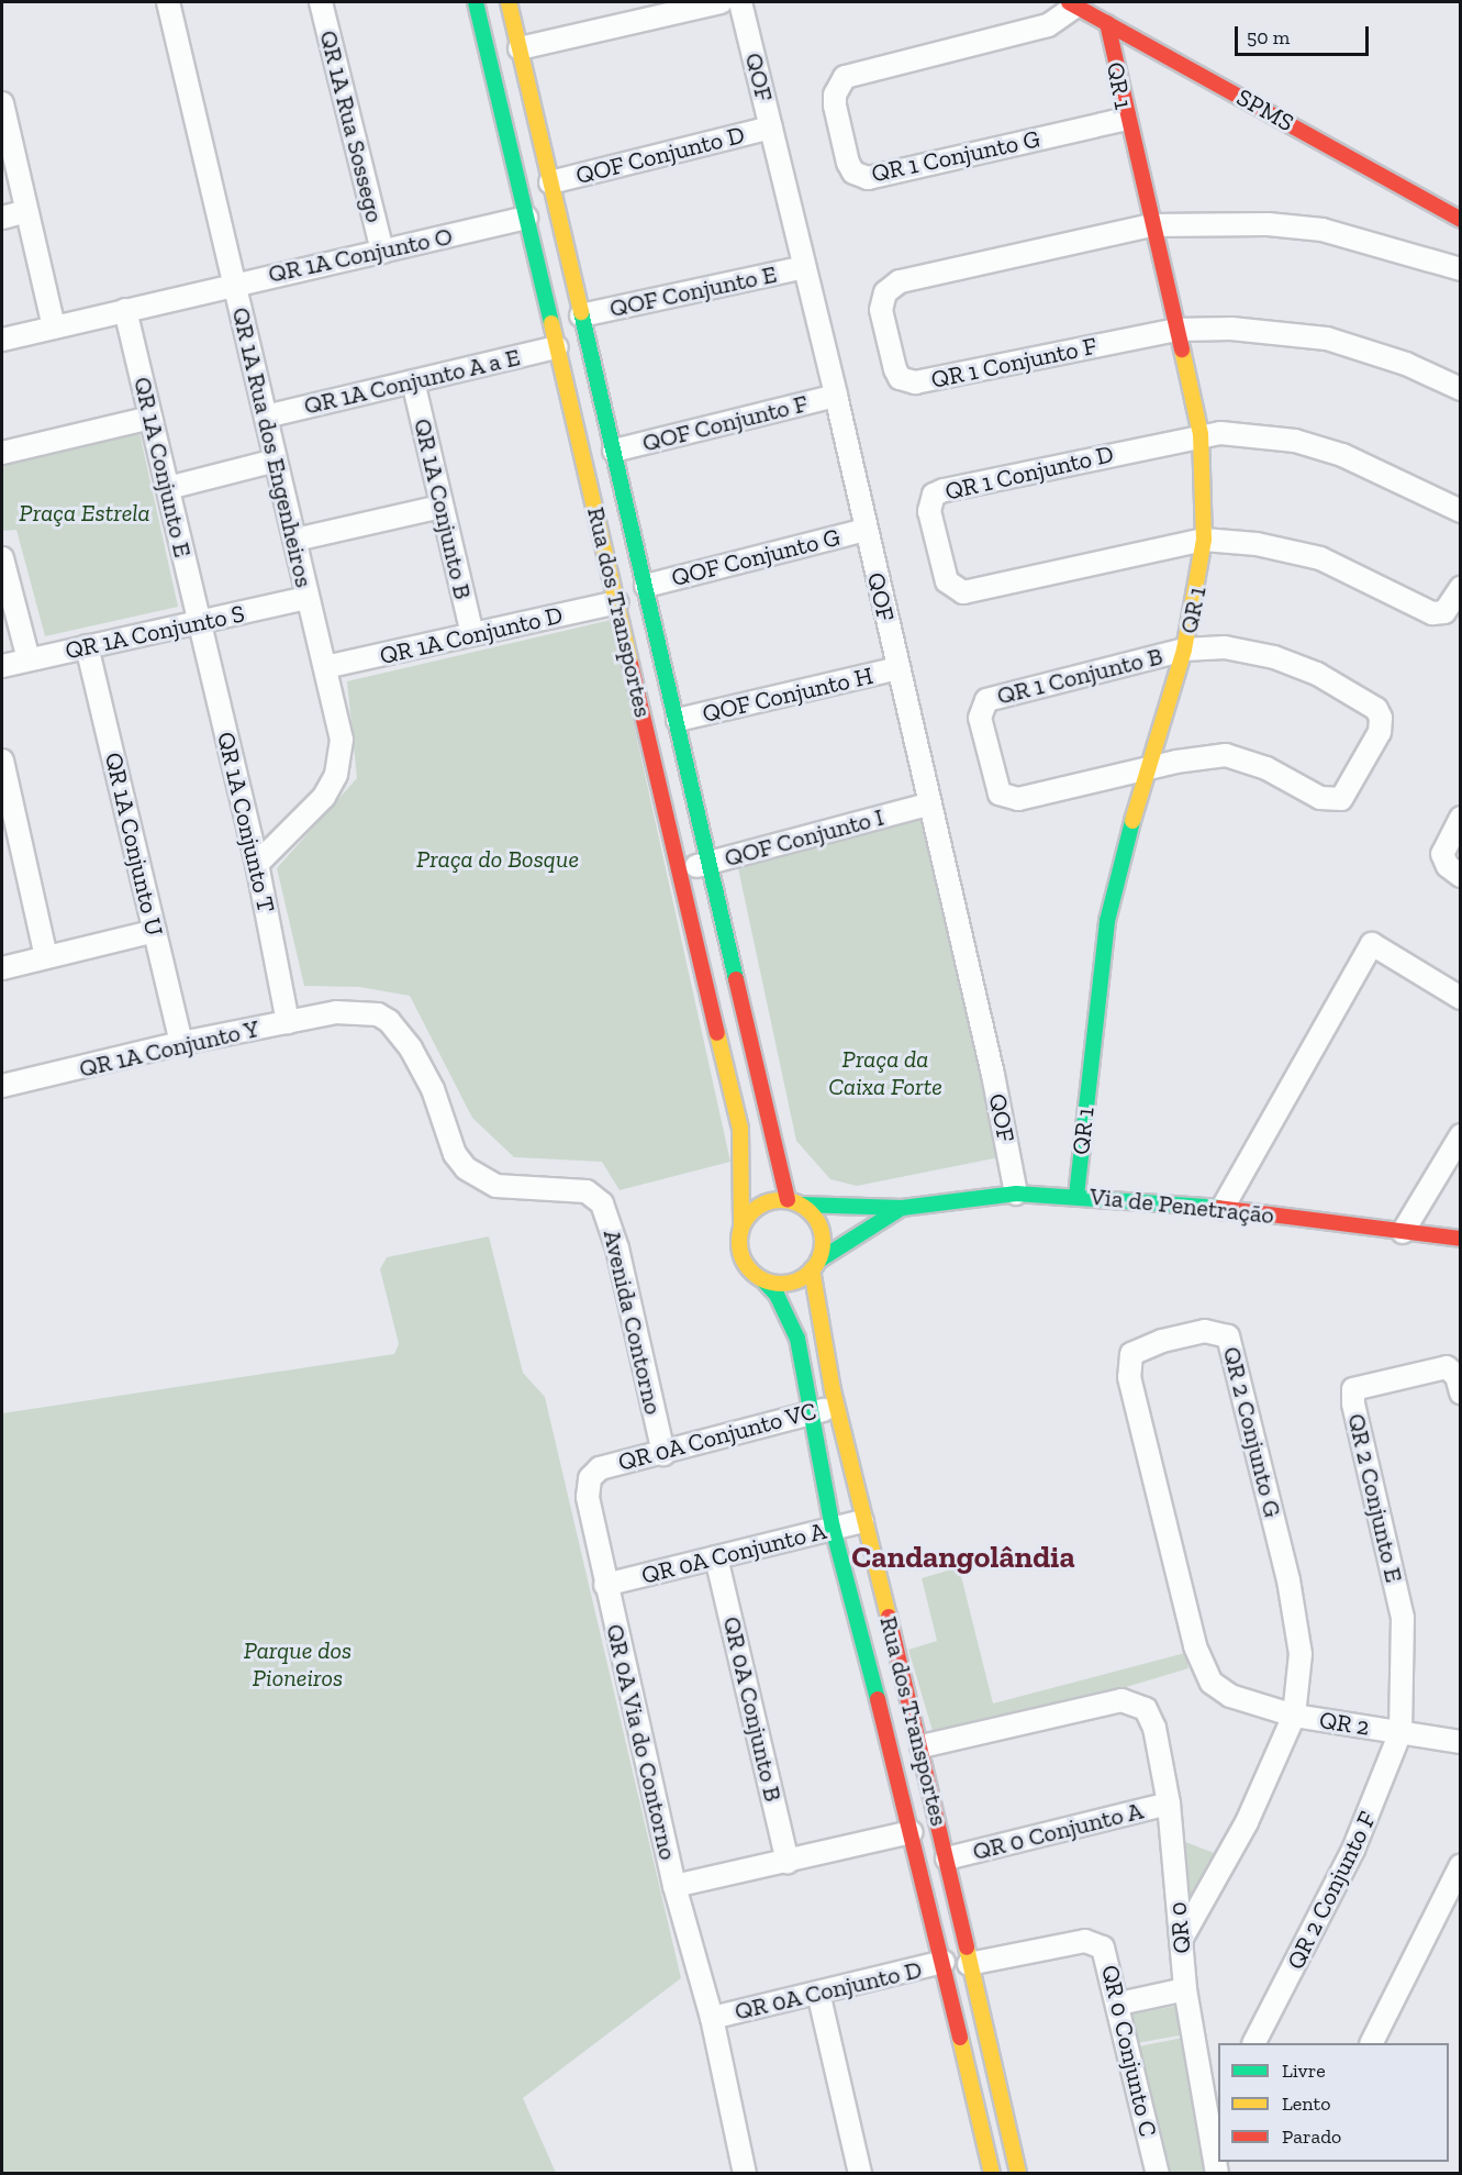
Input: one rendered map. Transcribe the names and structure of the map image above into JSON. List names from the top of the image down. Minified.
{"streets":{"street":["QOF","QR 1","SPMS","QR 1A Rua Sossego","QOF Conjunto D","QR 1 Conjunto G","QR 1A Conjunto O","QOF Conjunto E","QR 1 Conjunto F","QR 1A Conjunto A a E","QOF Conjunto F","QR 1A Rua dos Engenheiros","QR 1A Conjunto E","QR 1 Conjunto D","QR 1A Conjunto B","QOF Conjunto G","Rua dos Transportes","QR 1A Conjunto S","QR 1A Conjunto D","QR 1 Conjunto B","QOF Conjunto H","QR 1A Conjunto T","QOF Conjunto I","QR 1A Conjunto U","QR 1A Conjunto Y","Via de Penetração","Avenida Contorno","QR 2 Conjunto G","QR 0A Conjunto VC","QR 2 Conjunto E","QR 0A Conjunto A","QR 0A Conjunto B","QR 2","QR 0A Via do Contorno","QR 0 Conjunto A","QR 2 Conjunto F","QR 0","QR 0A Conjunto D","QR 0 Conjunto C"]},"crossings":[["QOF","QOF Conjunto D"],["QOF","QOF Conjunto E"],["QOF","QOF Conjunto F"],["QOF","QOF Conjunto G"],["QOF","QOF Conjunto H"],["QOF","QOF Conjunto I"],["QOF","Via de Penetração"],["QR 1","SPMS"],["QR 1","QR 1 Conjunto G"],["QR 1","QR 1 Conjunto F"],["QR 1","QR 1 Conjunto D"],["QR 1","QR 1 Conjunto B"],["QR 1","Via de Penetração"],["SPMS","QR 1 Conjunto G"],["QR 1A Rua Sossego","QR 1A Conjunto O"],["QOF Conjunto D","Rua dos Transportes"],["QR 1A Conjunto O","QR 1A Rua dos Engenheiros"],["QR 1A Conjunto O","QR 1A Conjunto E"],["QR 1A Conjunto O","Rua dos Transportes"],["QOF Conjunto E","Rua dos Transportes"],["QR 1A Conjunto A a E","QR 1A Rua dos Engenheiros"],["QR 1A Conjunto A a E","QR 1A Conjunto B"],["QR 1A Conjunto A a E","Rua dos Transportes"],["QOF Conjunto F","Rua dos Transportes"],["QR 1A Rua dos Engenheiros","QR 1A Conjunto S"],["QR 1A Rua dos Engenheiros","QR 1A Conjunto D"],["QR 1A Rua dos Engenheiros","QR 1A Conjunto T"],["QR 1A Conjunto E","QR 1A Conjunto S"],["QR 1A Conjunto E","QR 1A Conjunto T"],["QR 1A Conjunto B","QR 1A Conjunto D"],["QOF Conjunto G","Rua dos Transportes"],["Rua dos Transportes","QR 1A Conjunto D"],["Rua dos Transportes","QOF Conjunto H"],["Rua dos Transportes","QOF Conjunto I"],["Rua dos Transportes","Via de Penetração"],["Rua dos Transportes","QR 0A Conjunto VC"],["Rua dos Transportes","QR 0A Conjunto A"],["Rua dos Transportes","QR 0 Conjunto A"],["Rua dos Transportes","QR 0"],["Rua dos Transportes","QR 0A Conjunto D"],["Rua dos Transportes","QR 0 Conjunto C"],["QR 1A Conjunto S","QR 1A Conjunto T"],["QR 1A Conjunto S","QR 1A Conjunto U"],["QR 1A Conjunto T","QR 1A Conjunto Y"],["QR 1A Conjunto U","QR 1A Conjunto Y"],["QR 1A Conjunto Y","Avenida Contorno"],["Avenida Contorno","QR 0A Conjunto VC"],["QR 2 Conjunto G","QR 2"],["QR 0A Conjunto VC","QR 0A Via do Contorno"],["QR 2 Conjunto E","QR 2"],["QR 2 Conjunto E","QR 2 Conjunto F"],["QR 0A Conjunto A","QR 0A Conjunto B"],["QR 0A Conjunto A","QR 0A Via do Contorno"],["QR 2","QR 2 Conjunto F"],["QR 0A Via do Contorno","QR 0A Conjunto D"],["QR 0 Conjunto A","QR 0"]],"districts":["Candangolândia"],"parks":["Praça Estrela","Praça do Bosque","Praça da Caixa Forte","Parque dos Pioneiros"],"legend":["Livre","Lento","Parado"],"scale_bar":"50 m"}
